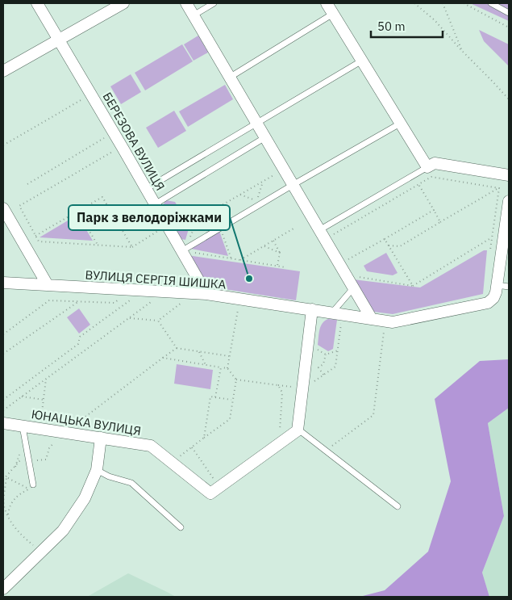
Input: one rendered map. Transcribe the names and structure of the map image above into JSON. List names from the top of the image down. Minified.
{"streets":{"street":["БЕРЕЗОВА ВУЛИЦЯ","ВУЛИЦЯ СЕРГІЯ ШИШКА","ЮНАЦЬКА ВУЛИЦЯ"]},"crossings":[["БЕРЕЗОВА ВУЛИЦЯ","ВУЛИЦЯ СЕРГІЯ ШИШКА"]],"places":["Парк з велодоріжками"],"scale_bar":"50 m"}
